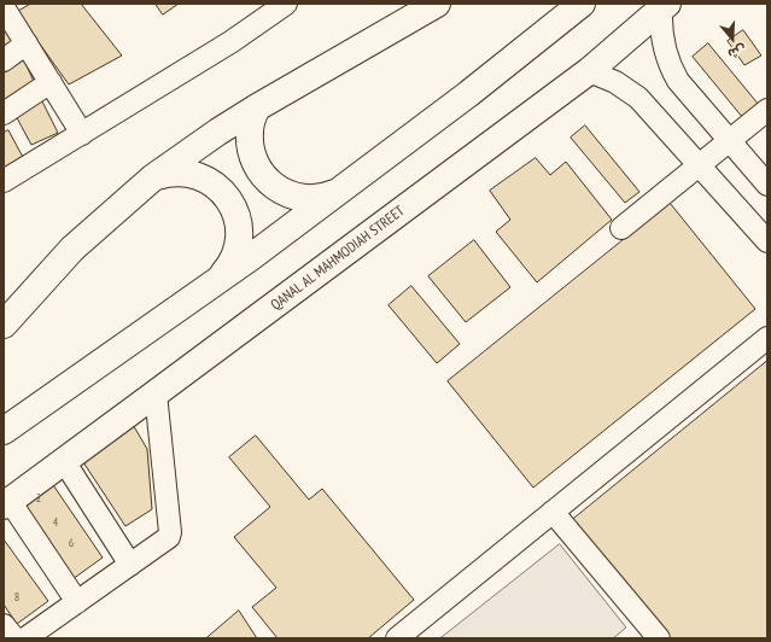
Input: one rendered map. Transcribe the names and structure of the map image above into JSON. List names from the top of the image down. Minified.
{"streets":{"main road":["QANAL AL MAHMODIAH STREET"]},"house_numbers":["2","4","6","8"],"north":"bottom"}
